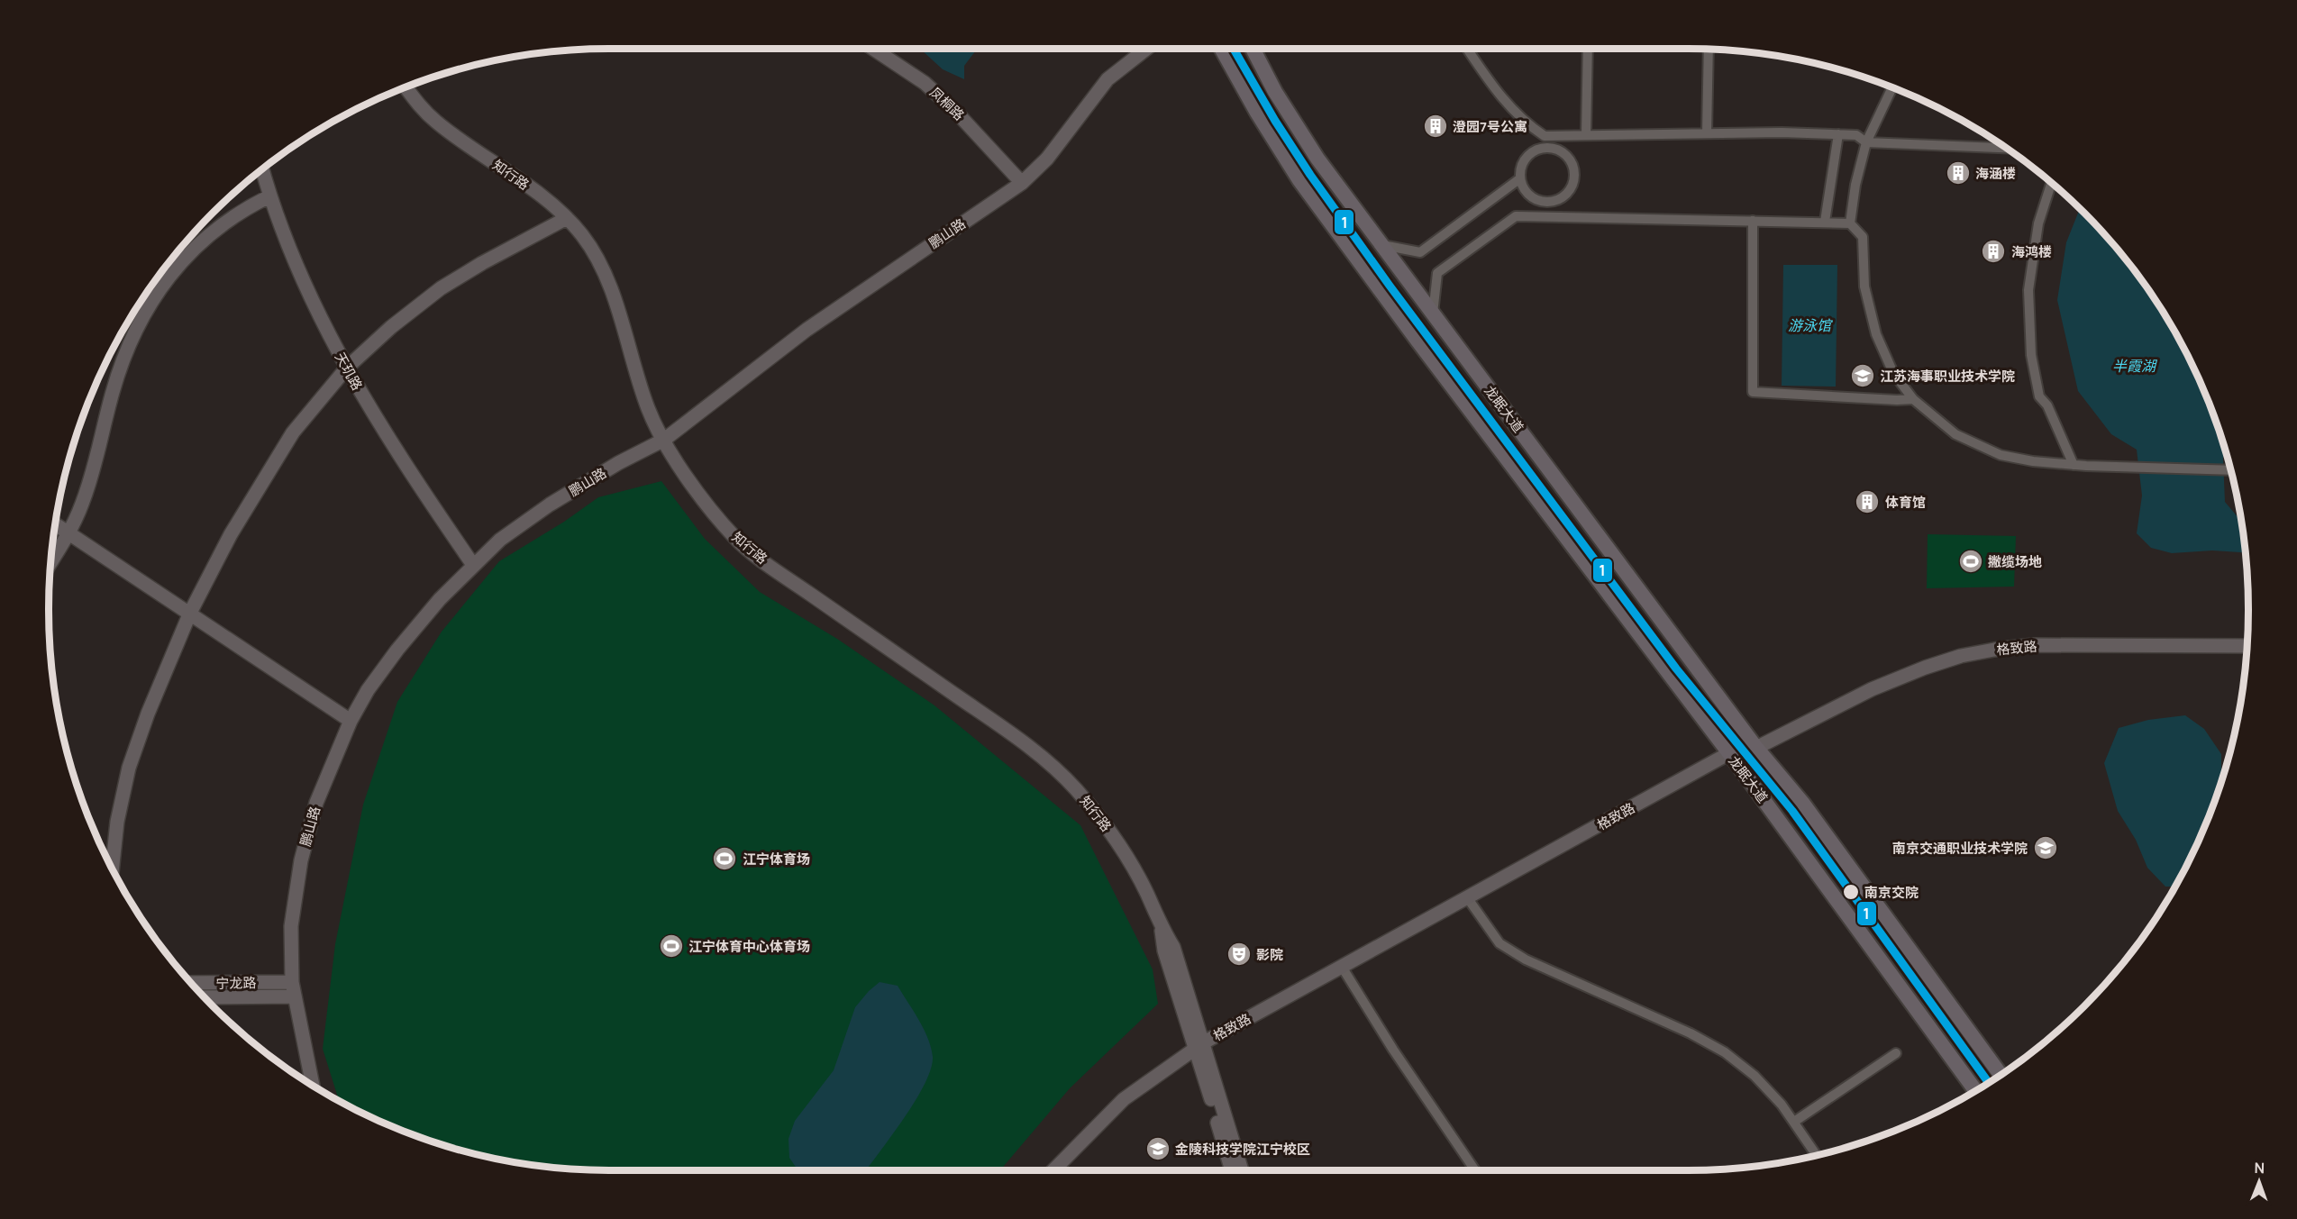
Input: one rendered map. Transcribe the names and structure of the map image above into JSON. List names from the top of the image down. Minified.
{"streets":{"main road":["龙眠大道"],"street":["凤桐路","知行路","鹏山路","天玑路","格致路","宁龙路"]},"crossings":[["凤桐路","鹏山路"],["知行路","鹏山路"],["知行路","格致路"],["鹏山路","天玑路"],["鹏山路","宁龙路"],["龙眠大道","格致路"]],"water":["游泳馆","半霞湖"],"places":{"building":["澄园7号公寓","海涵楼","海鸿楼","体育馆"],"school or university":["江苏海事职业技术学院","南京交通职业技术学院","金陵科技学院江宁校区"],"sports":["撇缆场地","江宁体育场","江宁体育中心体育场"],"other":["南京交院"],"theatre":["影院"]},"lines":["transit line 1"],"north":"top"}
